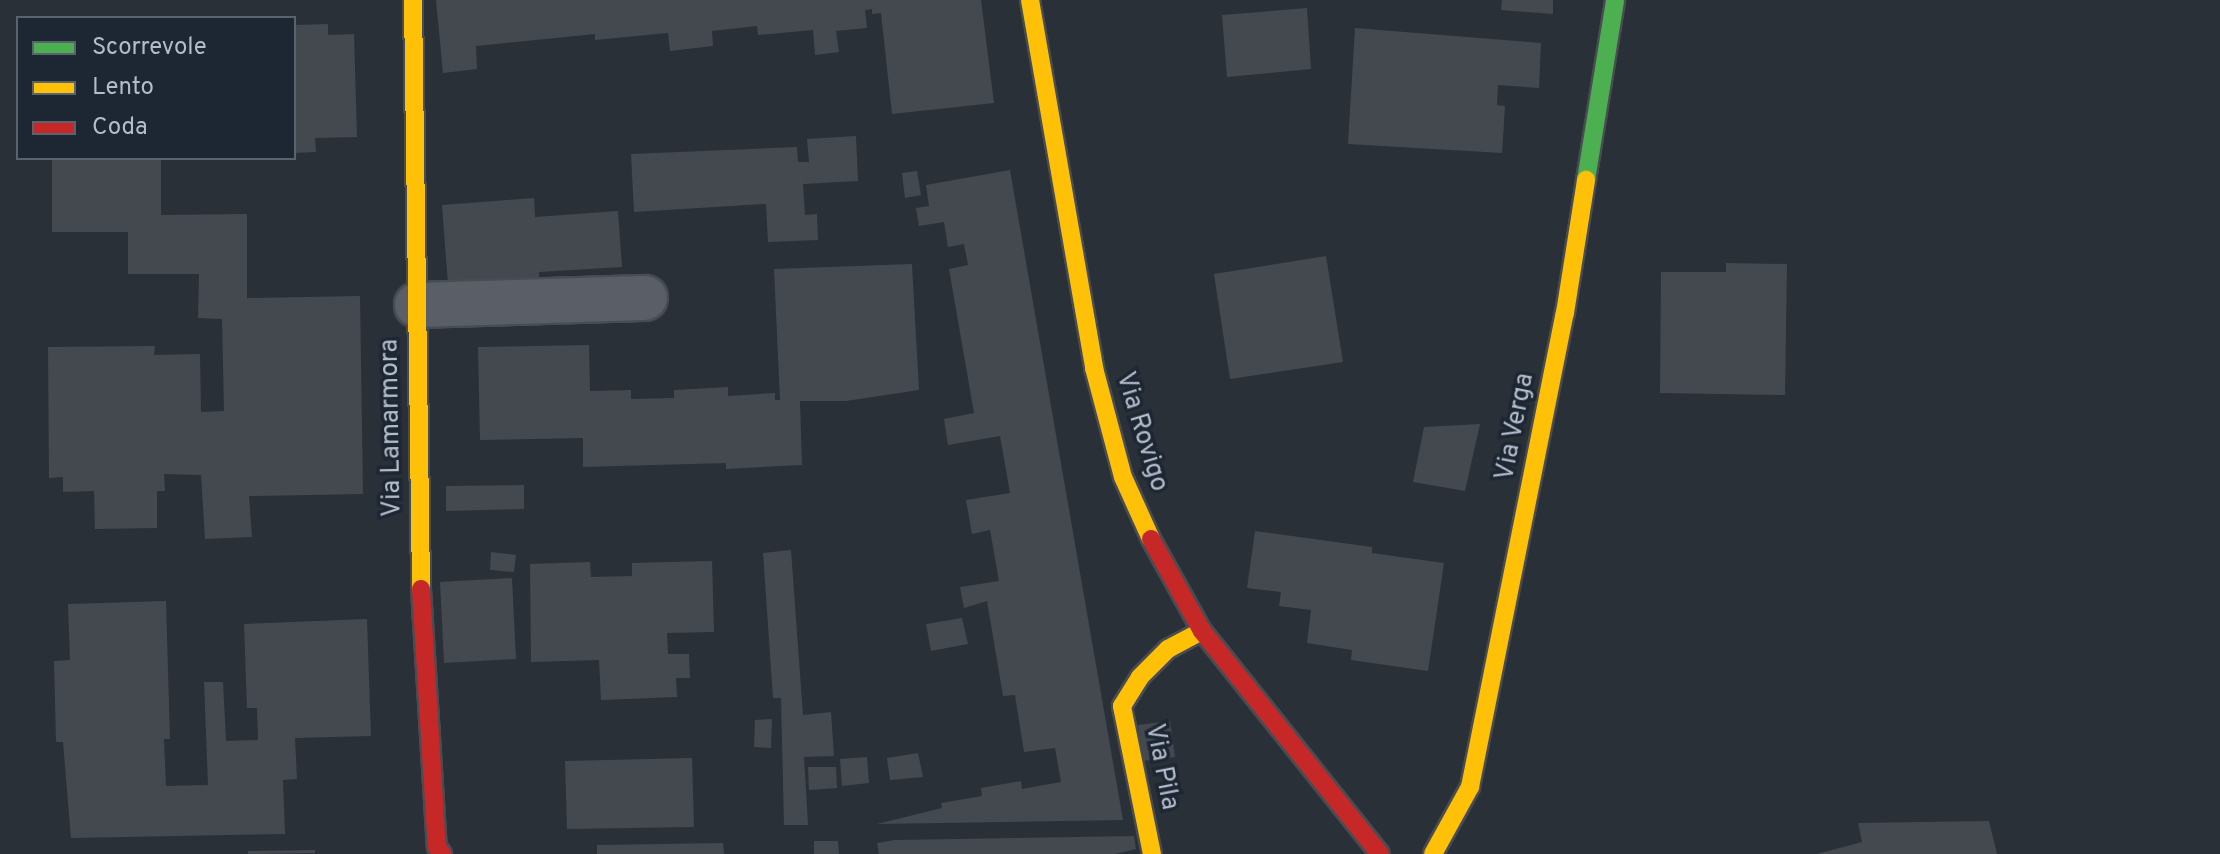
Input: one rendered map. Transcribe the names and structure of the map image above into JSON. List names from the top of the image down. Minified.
{"streets":{"street":["Via Verga","Via Lamarmora","Via Rovigo","Via Pila"]},"crossings":[["Via Rovigo","Via Pila"]],"legend":["Scorrevole","Lento","Coda"]}
